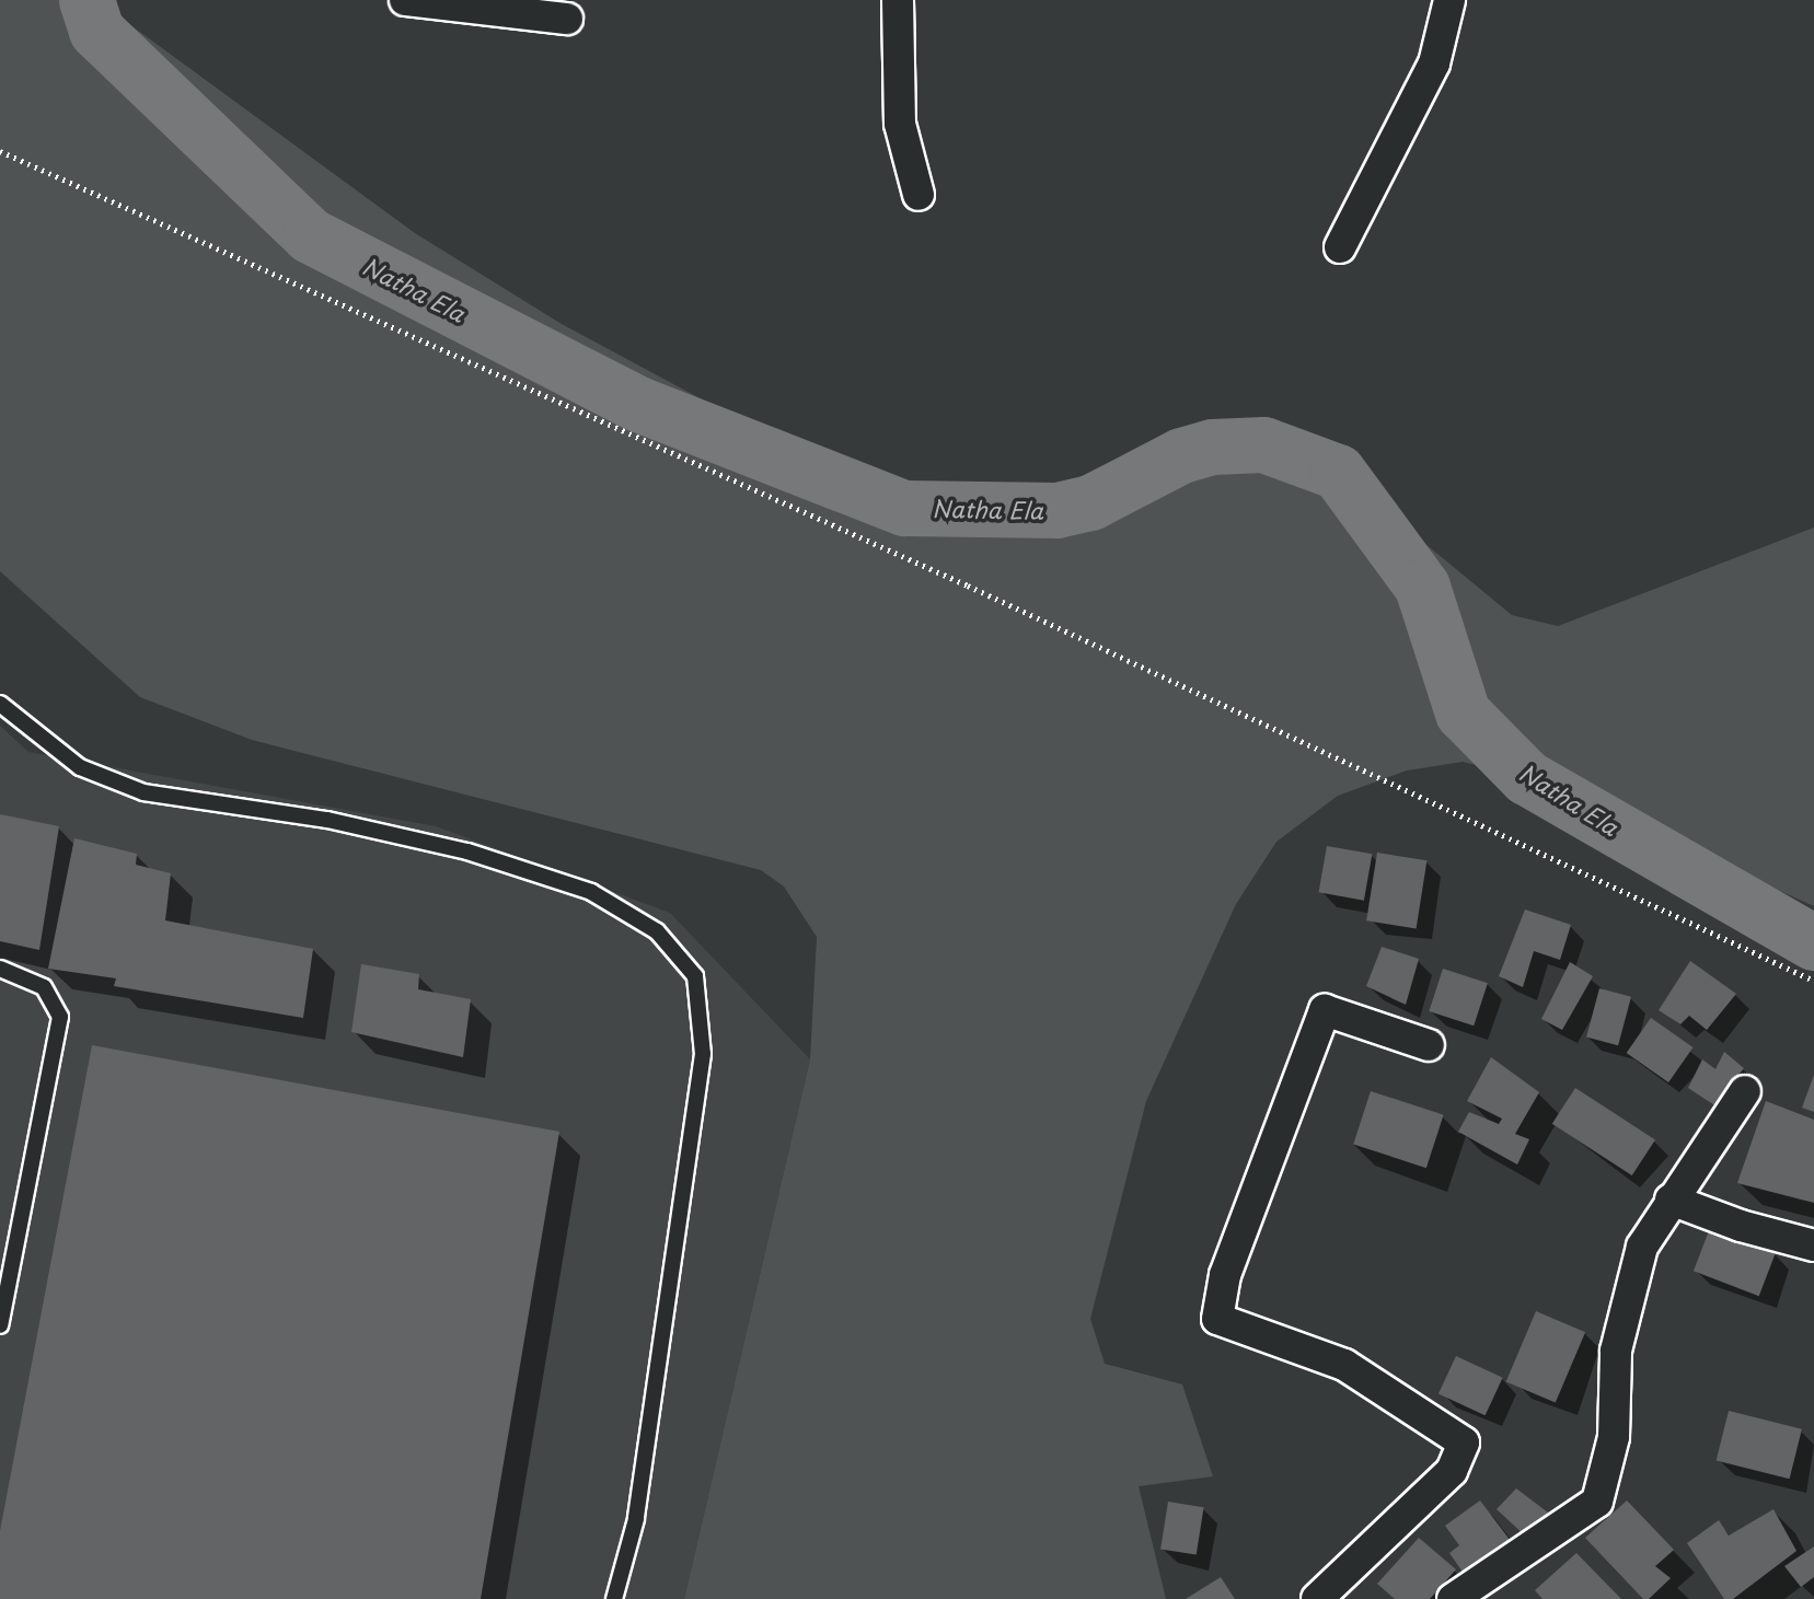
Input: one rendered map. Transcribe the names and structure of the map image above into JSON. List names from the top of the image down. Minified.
{"water":["Natha Ela"]}
